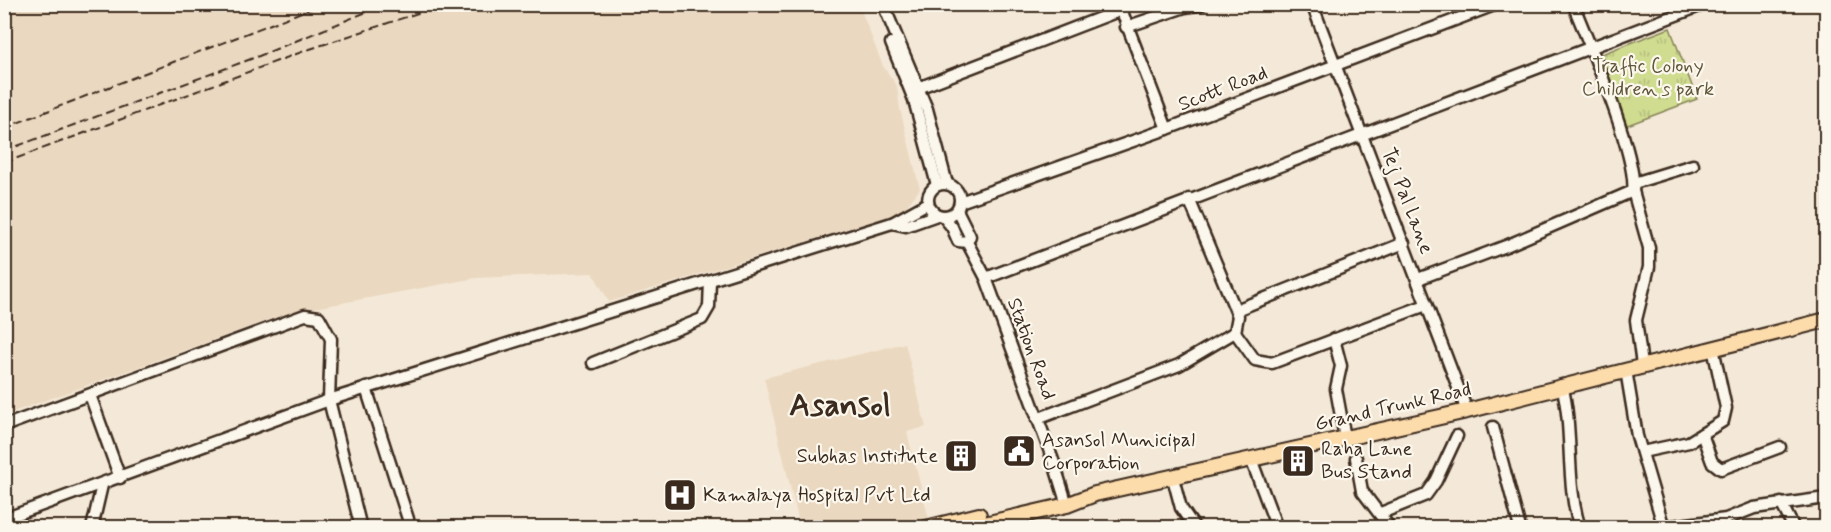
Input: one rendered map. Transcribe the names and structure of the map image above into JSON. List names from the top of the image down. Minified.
{"streets":{"main road":["Grand Trunk Road"],"street":["Scott Road","Tej Pal Lane","Station Road"]},"crossings":[["Scott Road","Tej Pal Lane"],["Scott Road","Station Road"],["Tej Pal Lane","Grand Trunk Road"],["Station Road","Grand Trunk Road"]],"districts":["Asansol"],"parks":["Traffic Colony Children's park"],"places":{"public building":["Asansol Municipal Corporation"],"building":["Subhas Institute","Raha Lane Bus Stand"],"hospital":["Kamalaya Hospital Pvt Ltd"]}}
